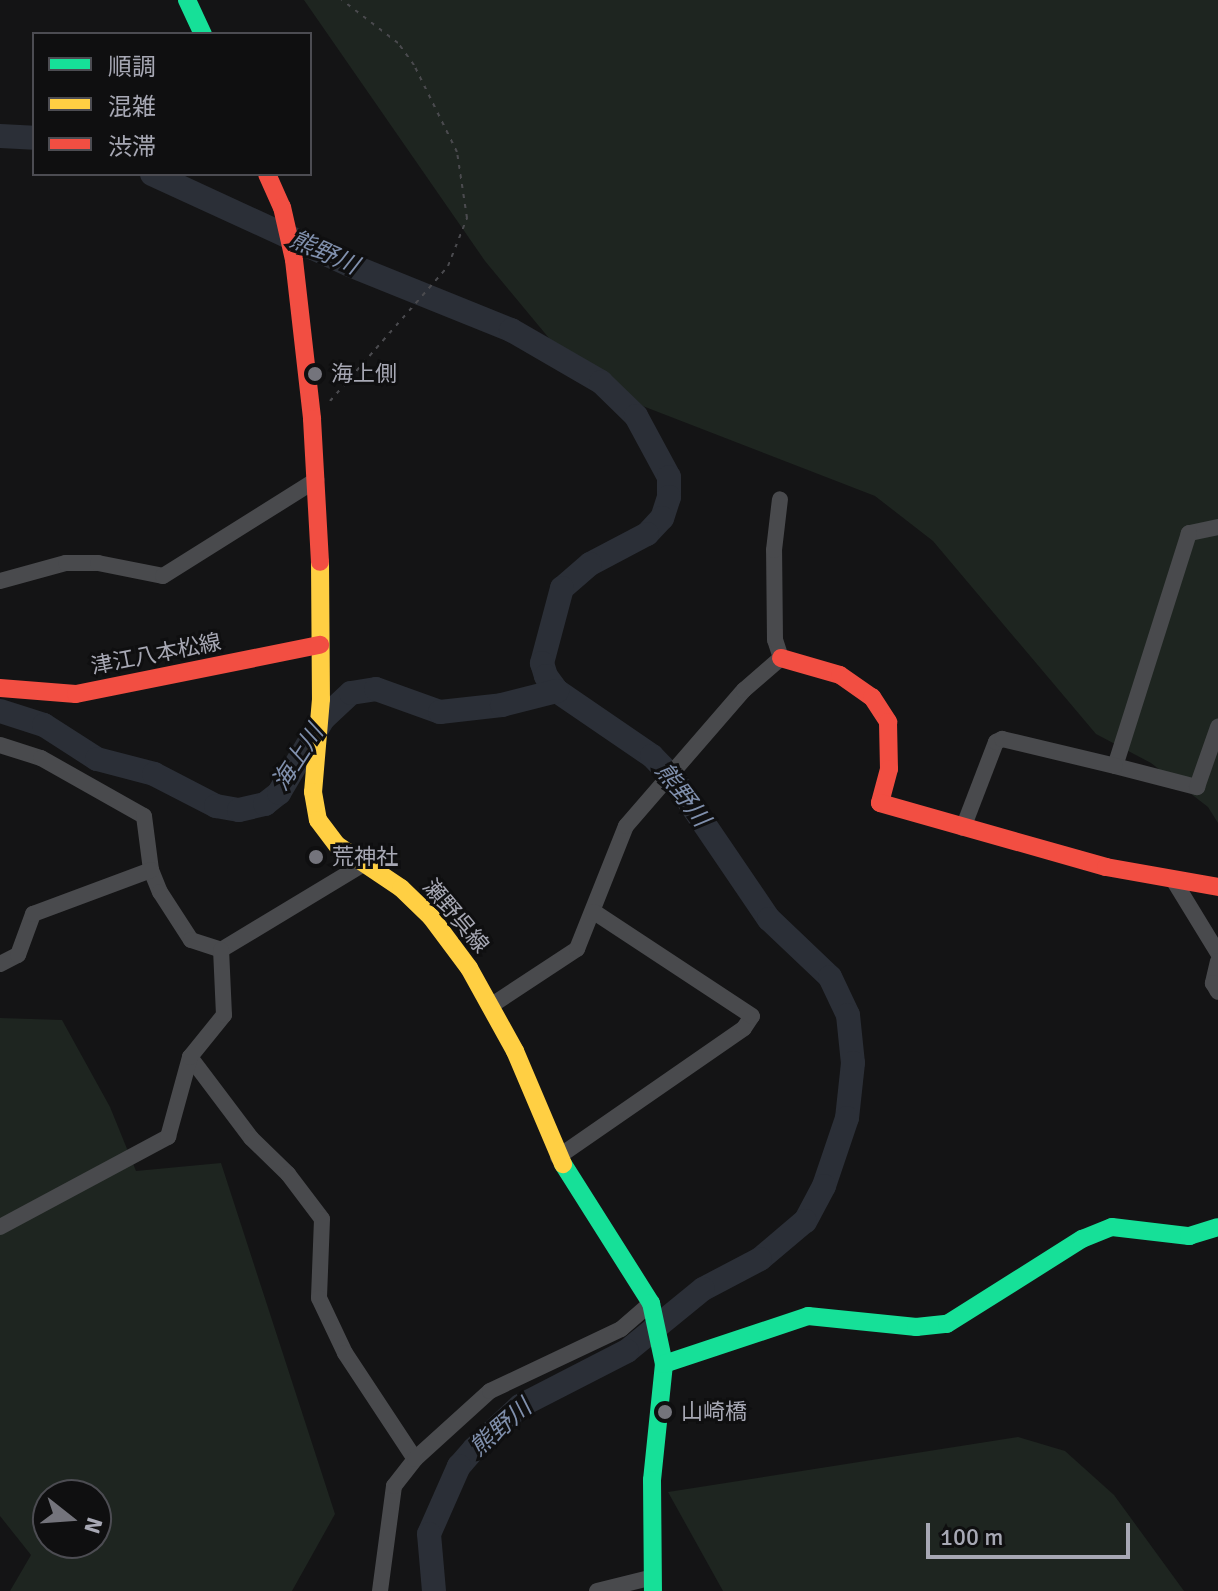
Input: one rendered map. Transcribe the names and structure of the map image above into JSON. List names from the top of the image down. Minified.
{"streets":{"main road":["津江八本松線","瀬野呉線"]},"crossings":[["津江八本松線","瀬野呉線"]],"water":["熊野川","海上川"],"places":["海上側","荒神社","山崎橋"],"legend":["順調","混雑","渋滞"],"scale_bar":"100 m","north":"right"}
